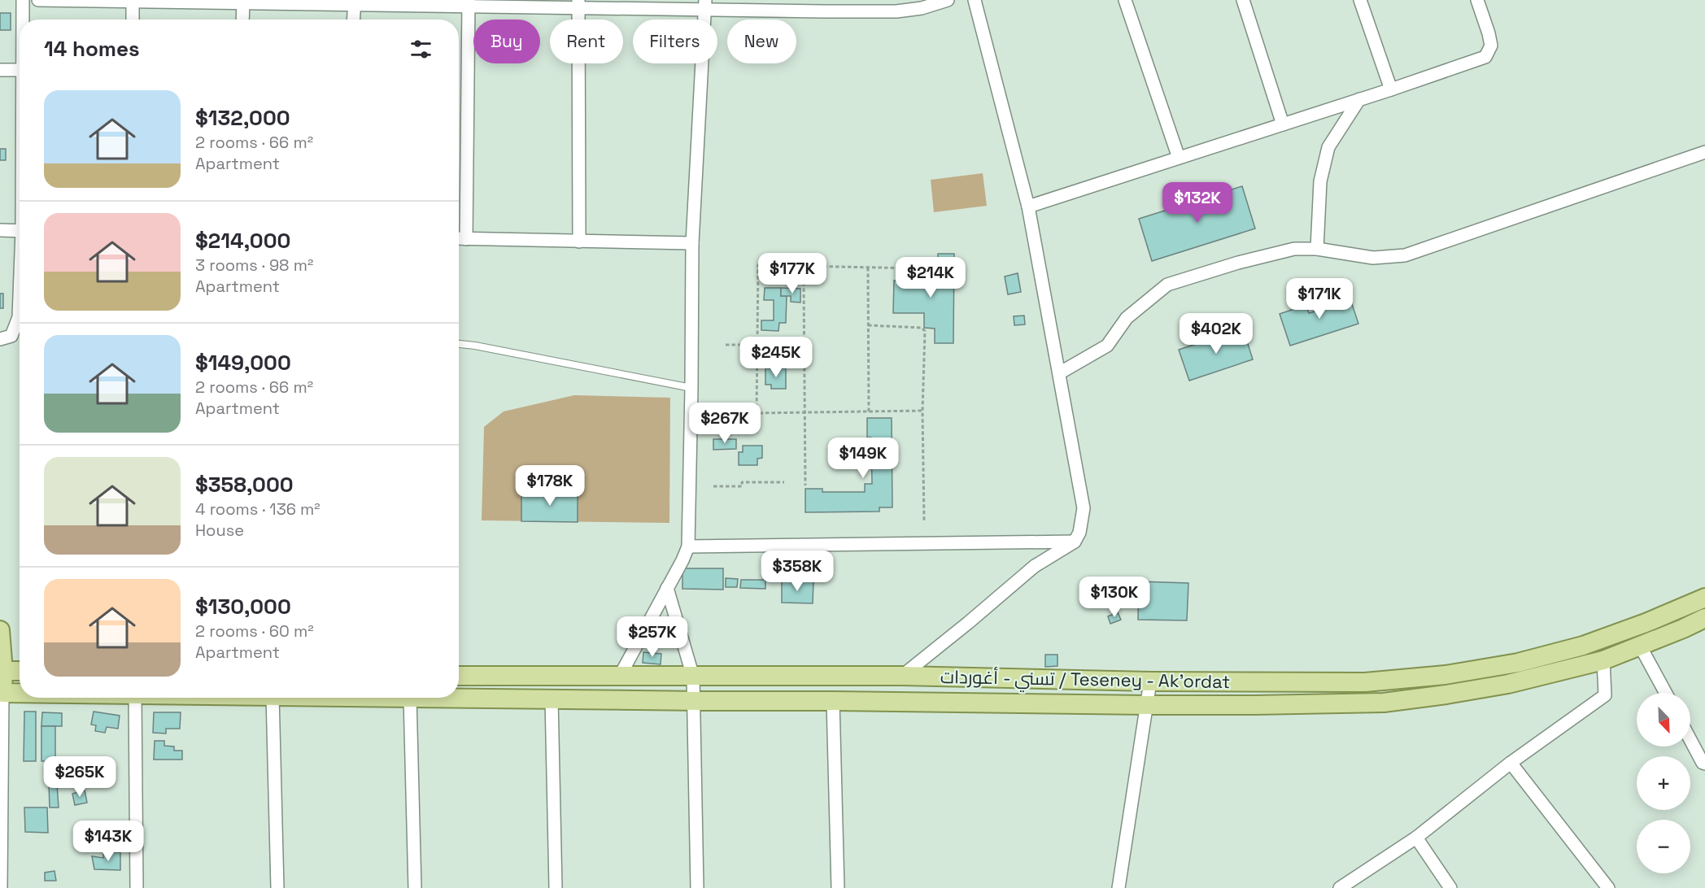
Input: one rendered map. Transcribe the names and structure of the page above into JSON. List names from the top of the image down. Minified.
{"streets":{"main road":["تسني - أغوردات / Teseney - Ak'ordat"]},"north":"bottom right","page":{"chip":["Buy","Rent","Filters","New"],"heading":"14 homes","list":[{"name":"$132,000","note":"2 rooms · 66 m² · Apartment"},{"name":"$214,000","note":"3 rooms · 98 m² · Apartment"},{"name":"$149,000","note":"2 rooms · 66 m² · Apartment"},{"name":"$358,000","note":"4 rooms · 136 m² · House"},{"name":"$130,000","note":"2 rooms · 60 m² · Apartment"}],"price":["$132K","$177K","$214K","$171K","$402K","$245K","$267K","$149K","$178K","$358K","$130K","$257K","$265K","$143K"],"map_buttons":["+","−"]}}
